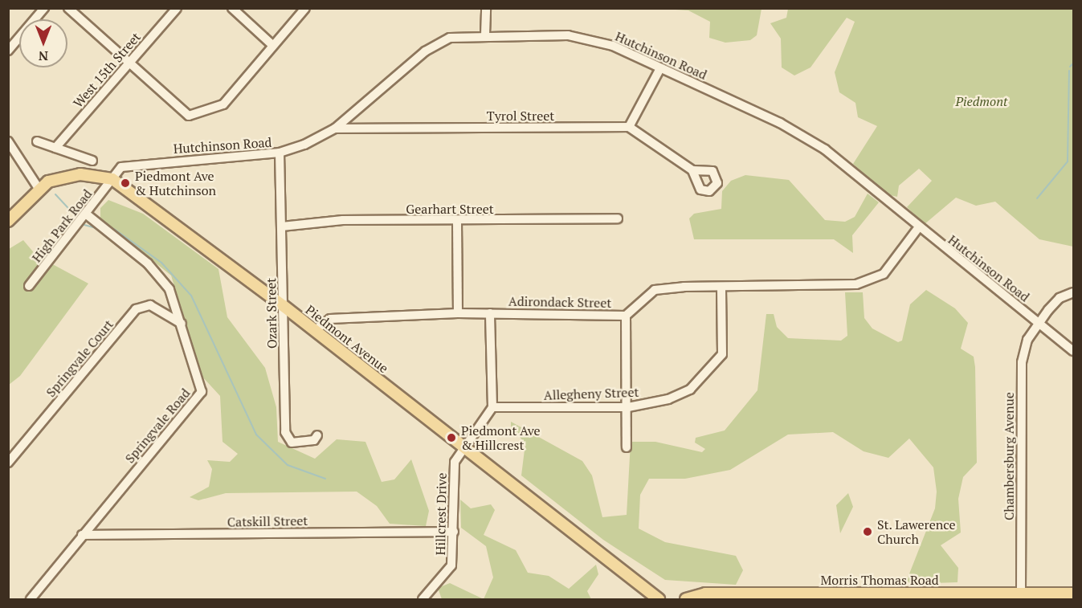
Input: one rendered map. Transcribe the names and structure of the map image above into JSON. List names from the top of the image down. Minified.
{"streets":{"main road":["Piedmont Avenue","Morris Thomas Road"],"street":["Hutchinson Road","West 15th Street","Tyrol Street","Gearhart Street","High Park Road","Adirondack Street","Ozark Street","Springvale Court","Allegheny Street","Springvale Road","Chambersburg Avenue","Hillcrest Drive","Catskill Street"]},"crossings":[["Hutchinson Road","Tyrol Street"],["Hutchinson Road","High Park Road"],["Hutchinson Road","Adirondack Street"],["Hutchinson Road","Ozark Street"],["Hutchinson Road","Piedmont Avenue"],["Hutchinson Road","Chambersburg Avenue"],["Gearhart Street","Ozark Street"],["High Park Road","Piedmont Avenue"],["High Park Road","Springvale Road"],["Adirondack Street","Piedmont Avenue"],["Adirondack Street","Allegheny Street"],["Ozark Street","Piedmont Avenue"],["Piedmont Avenue","Hillcrest Drive"],["Springvale Court","Springvale Road"],["Allegheny Street","Hillcrest Drive"],["Springvale Road","Catskill Street"],["Chambersburg Avenue","Morris Thomas Road"],["Hillcrest Drive","Catskill Street"]],"parks":["Piedmont"],"places":["Piedmont Ave & Hutchinson","Piedmont Ave & Hillcrest","St. Lawerence Church"],"north":"bottom"}
